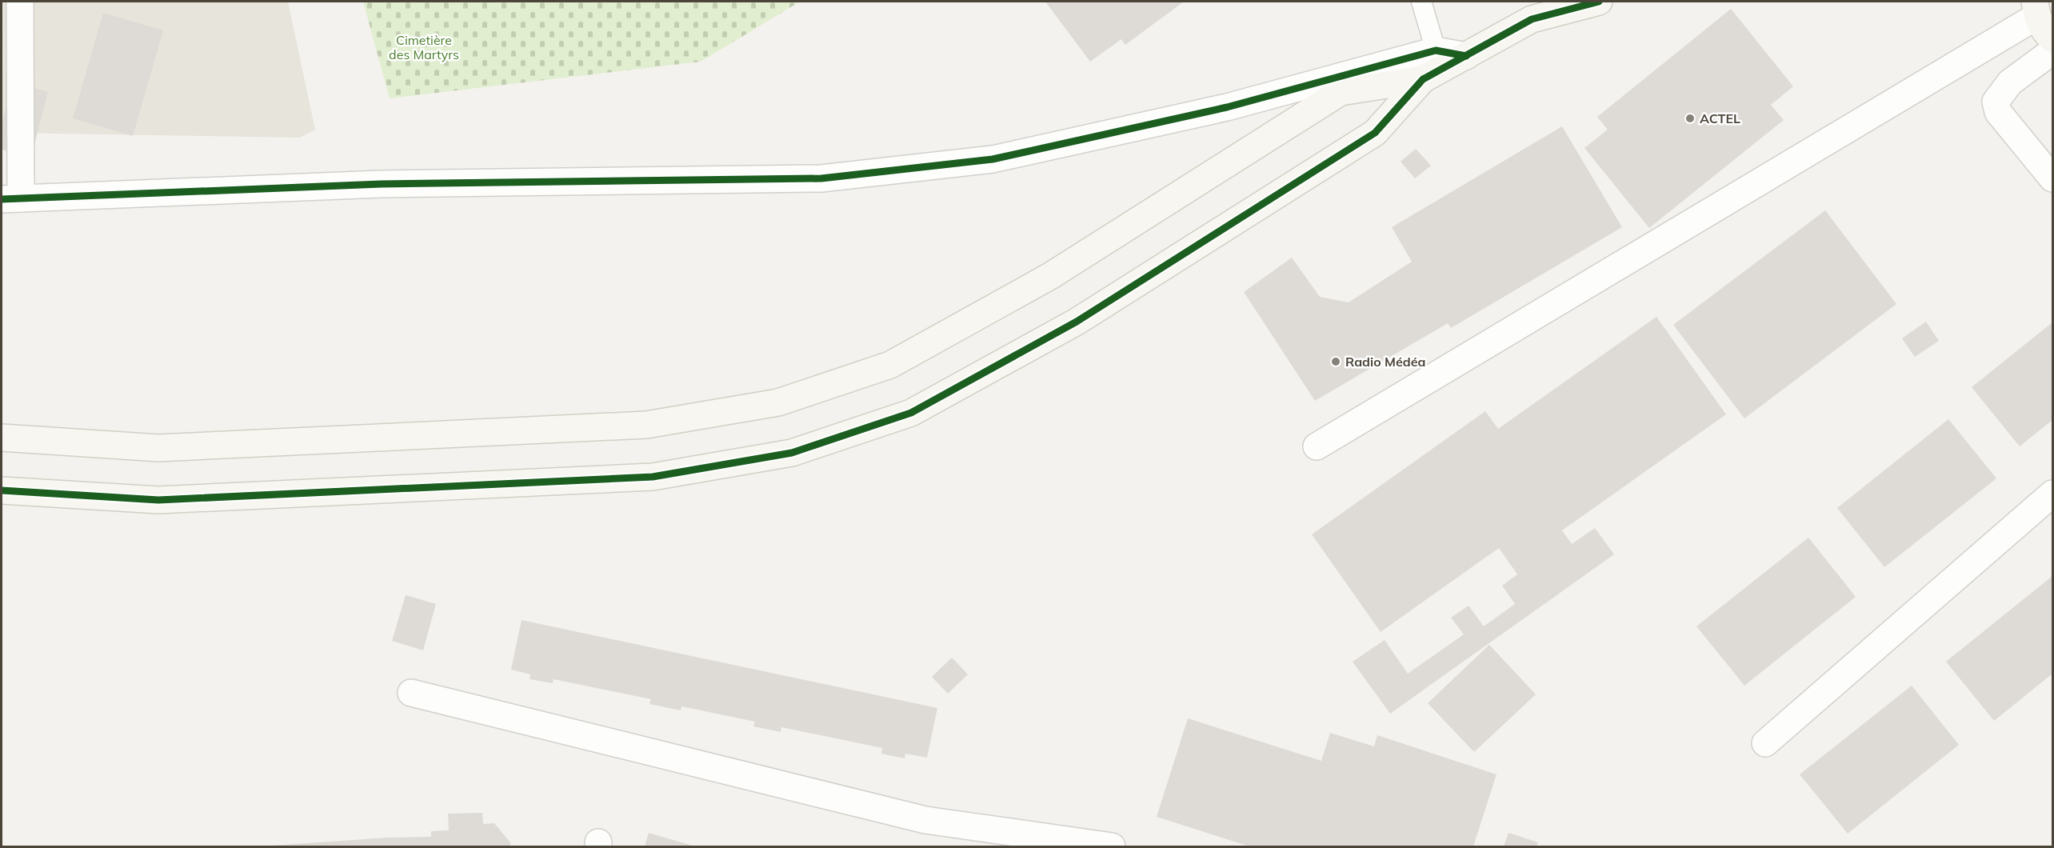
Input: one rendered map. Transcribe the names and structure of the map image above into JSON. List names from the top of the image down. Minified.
{"parks":["Cimetière des Martyrs"],"places":["ACTEL","Radio Médéa"]}
